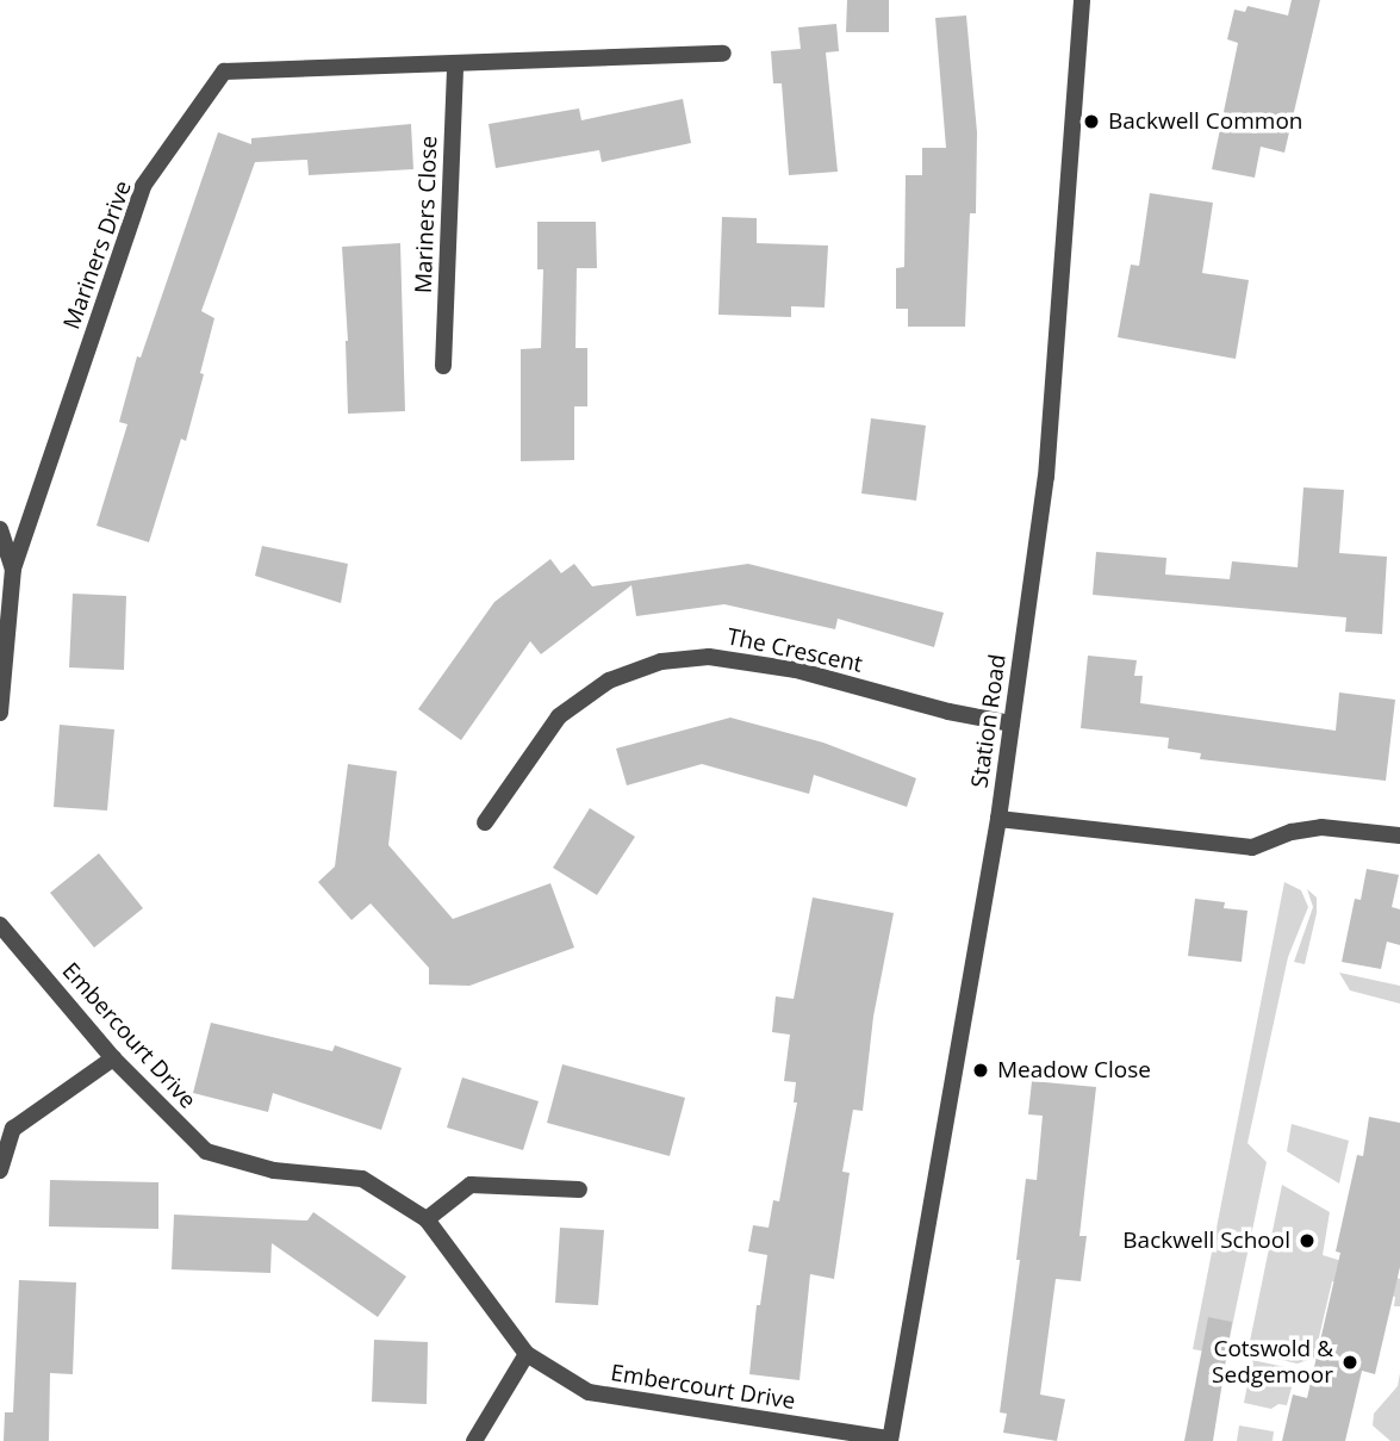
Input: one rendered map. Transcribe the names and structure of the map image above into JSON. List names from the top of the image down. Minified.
{"streets":{"street":["Mariners Close","Mariners Drive","The Crescent","Station Road","Embercourt Drive"]},"crossings":[["Mariners Close","Mariners Drive"],["The Crescent","Station Road"],["Station Road","Embercourt Drive"]],"places":["Backwell Common","Meadow Close","Backwell School","Cotswold & Sedgemoor"]}
